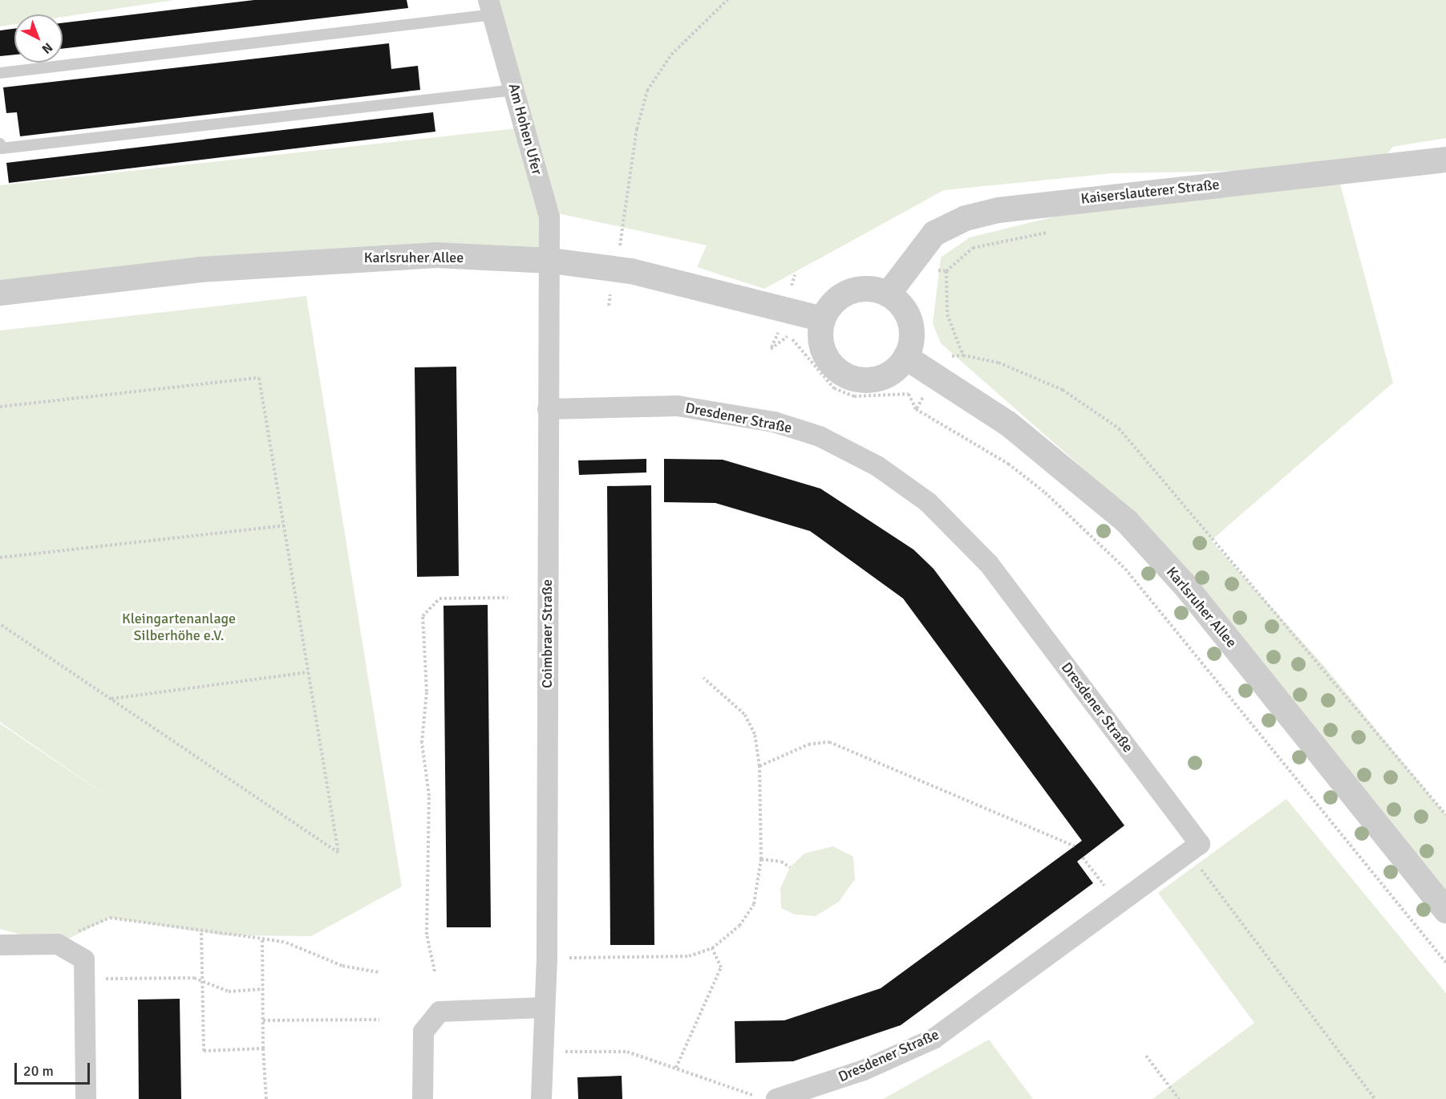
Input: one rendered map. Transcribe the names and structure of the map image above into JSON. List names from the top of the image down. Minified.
{"streets":{"street":["Am Hohen Ufer","Kaiserslauterer Straße","Karlsruher Allee","Dresdener Straße","Coimbraer Straße"]},"crossings":[["Am Hohen Ufer","Karlsruher Allee"],["Am Hohen Ufer","Coimbraer Straße"],["Kaiserslauterer Straße","Karlsruher Allee"],["Karlsruher Allee","Coimbraer Straße"],["Dresdener Straße","Coimbraer Straße"]],"parks":["Kleingartenanlage Silberhöhe e.V."],"scale_bar":"20 m","north":"bottom right"}
